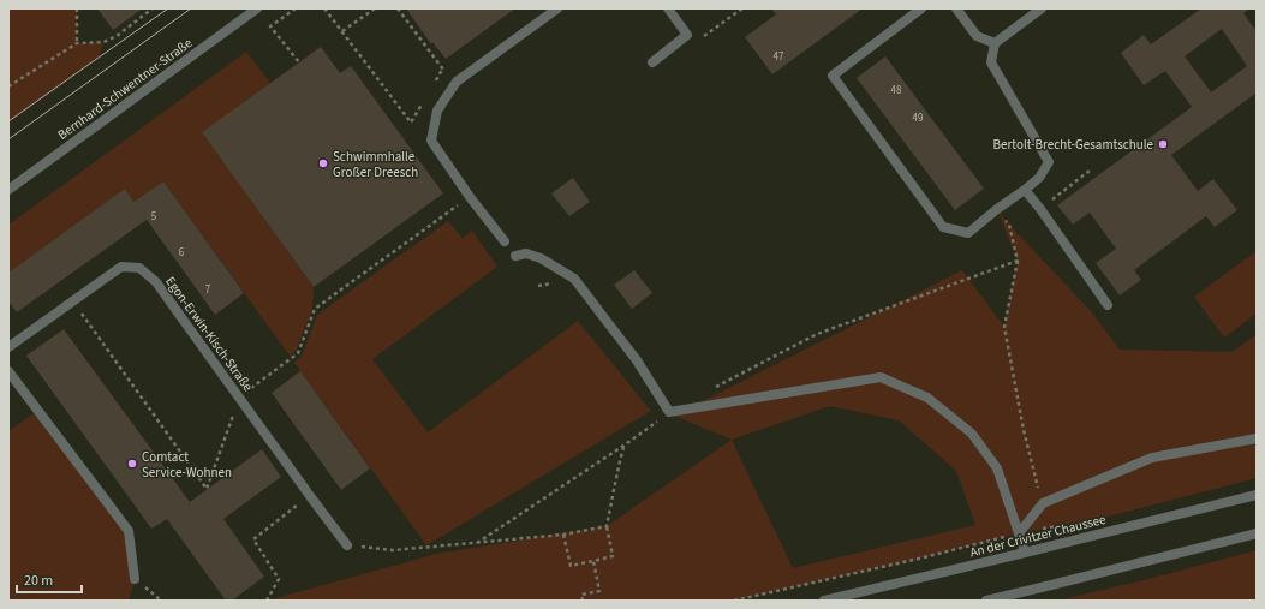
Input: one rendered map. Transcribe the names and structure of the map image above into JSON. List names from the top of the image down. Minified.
{"streets":{"street":["Bernhard-Schwentner-Straße","Egon-Erwin-Kisch-Straße","An der Crivitzer Chaussee"]},"places":["Bertolt-Brecht-Gesamtschule","Schwimmhalle Großer Dreesch","Comtact Service-Wohnen"],"house_numbers":["47","48","49","5","6","7"],"scale_bar":"20 m"}
